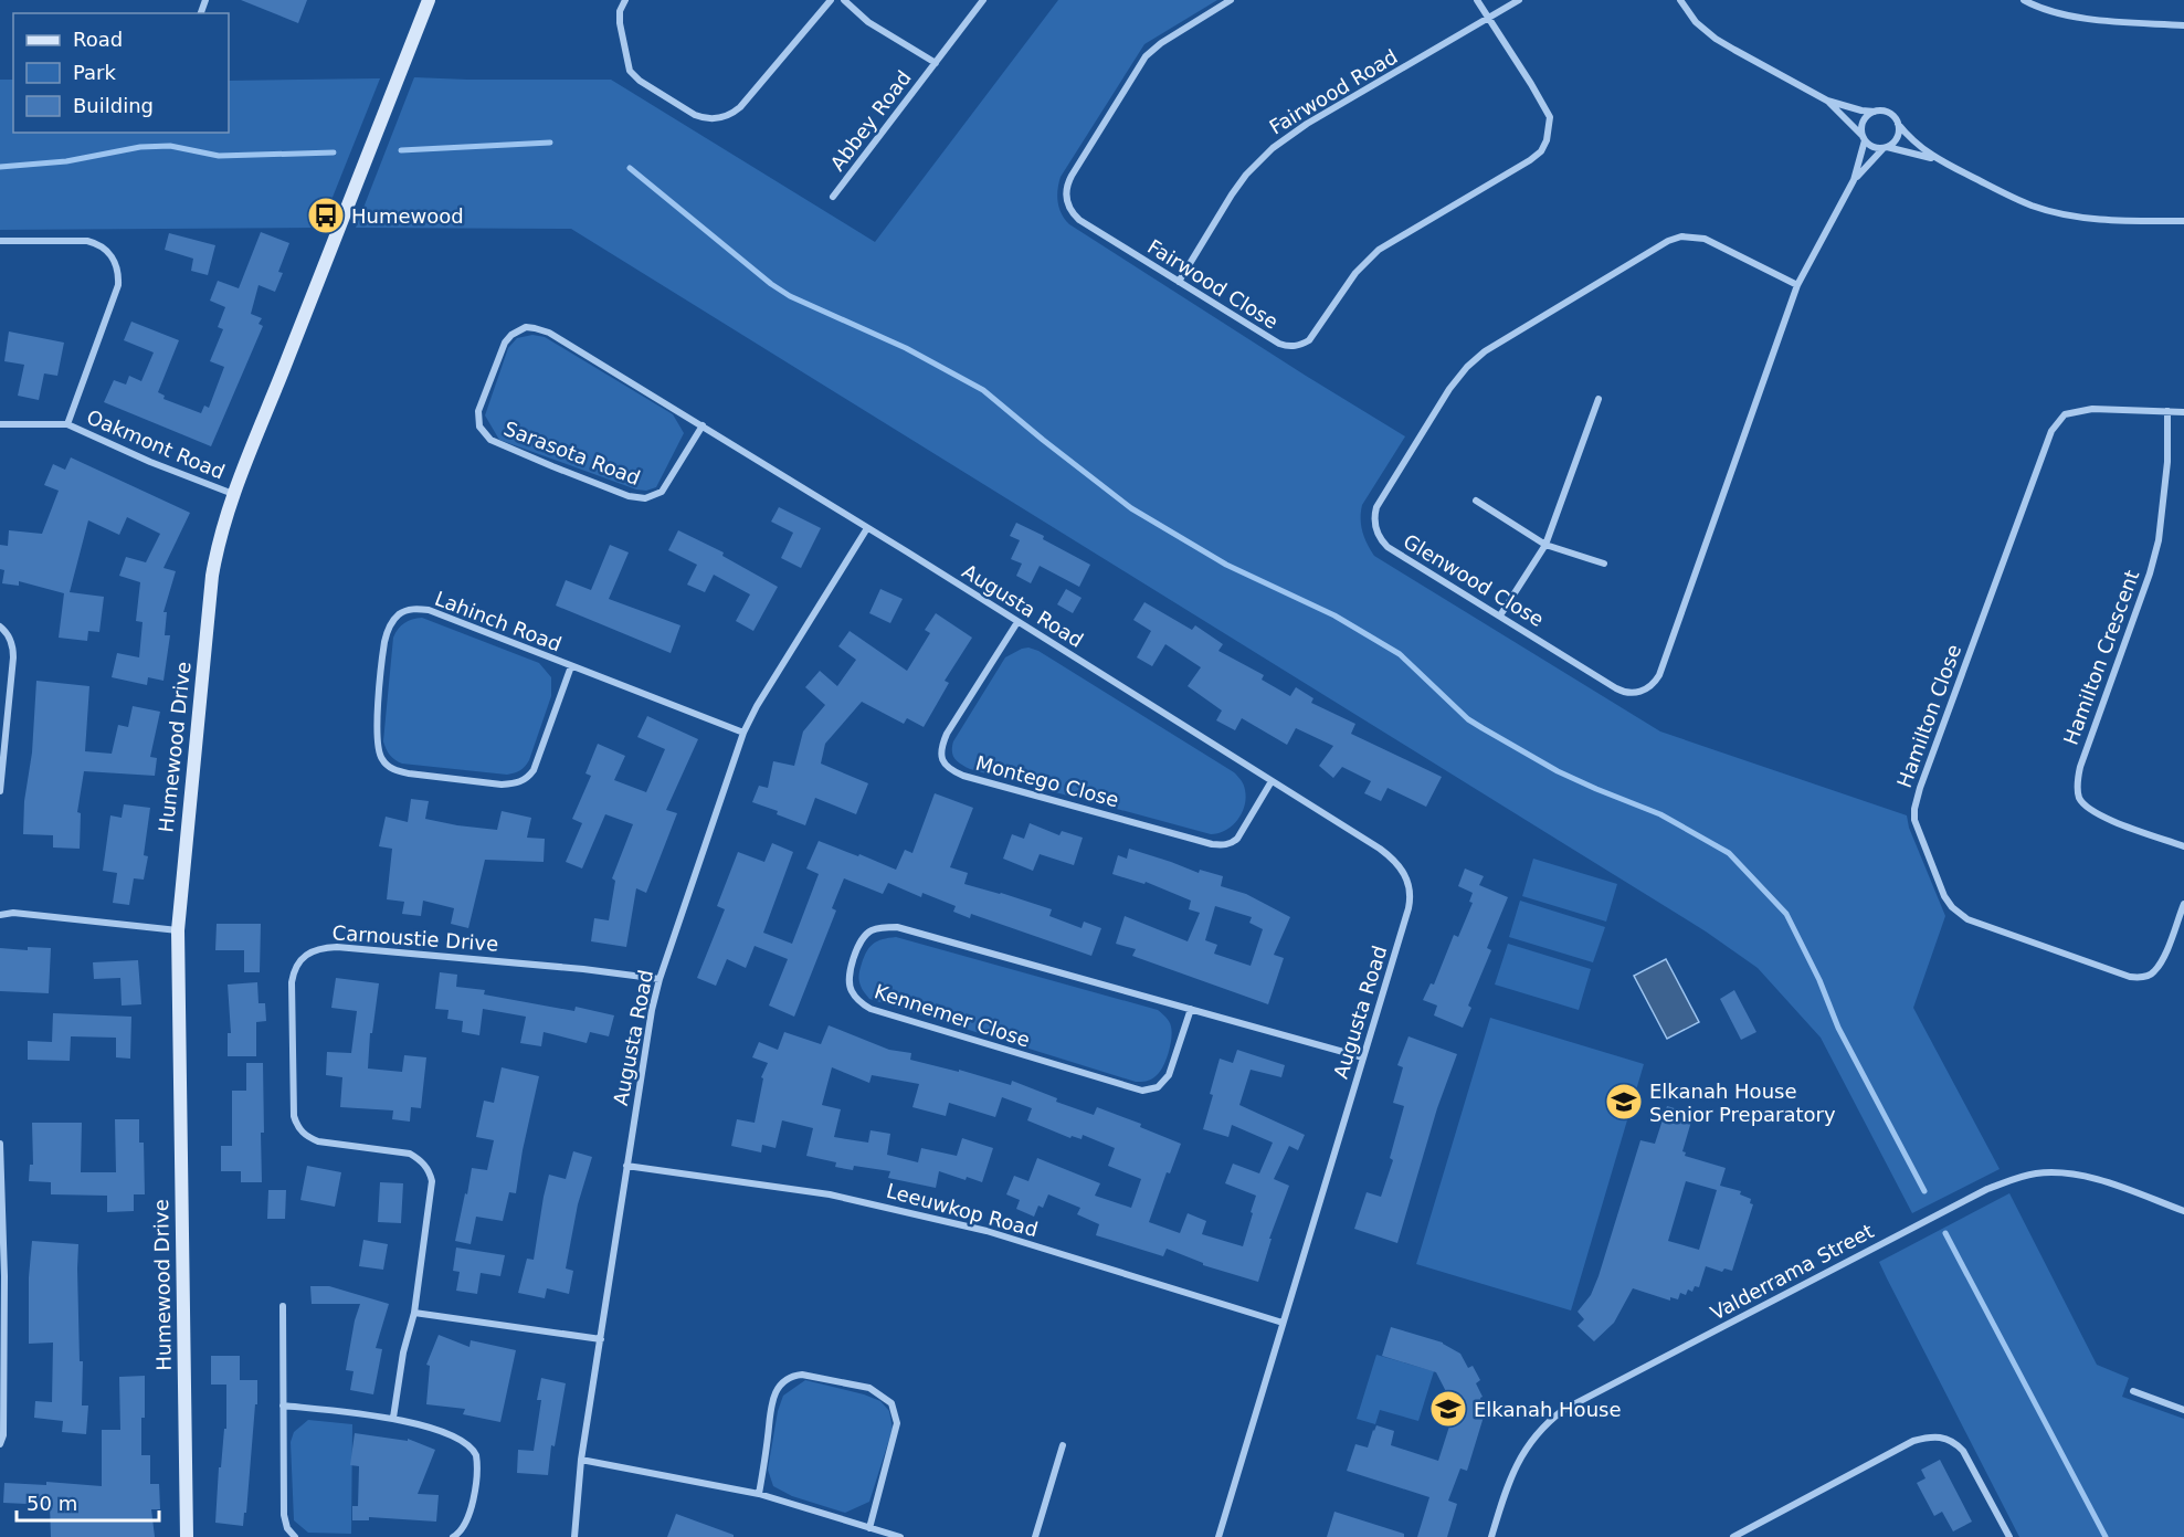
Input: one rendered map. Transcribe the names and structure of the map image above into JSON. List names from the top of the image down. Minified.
{"streets":{"street":["Fairwood Road","Abbey Road","Fairwood Close","Oakmont Road","Sarasota Road","Glenwood Close","Augusta Road","Lahinch Road","Hamilton Crescent","Hamilton Close","Humewood Drive","Montego Close","Carnoustie Drive","Kennemer Close","Leeuwkop Road","Valderrama Street"]},"crossings":[["Fairwood Road","Fairwood Close"],["Oakmont Road","Humewood Drive"],["Sarasota Road","Augusta Road"],["Augusta Road","Lahinch Road"],["Augusta Road","Montego Close"],["Augusta Road","Carnoustie Drive"],["Augusta Road","Kennemer Close"],["Augusta Road","Leeuwkop Road"],["Hamilton Crescent","Hamilton Close"]],"places":{"bus stop":["Humewood"],"school or university":["Elkanah House Senior Preparatory","Elkanah House"]},"legend":["Road","Park","Building"],"scale_bar":"50 m"}
